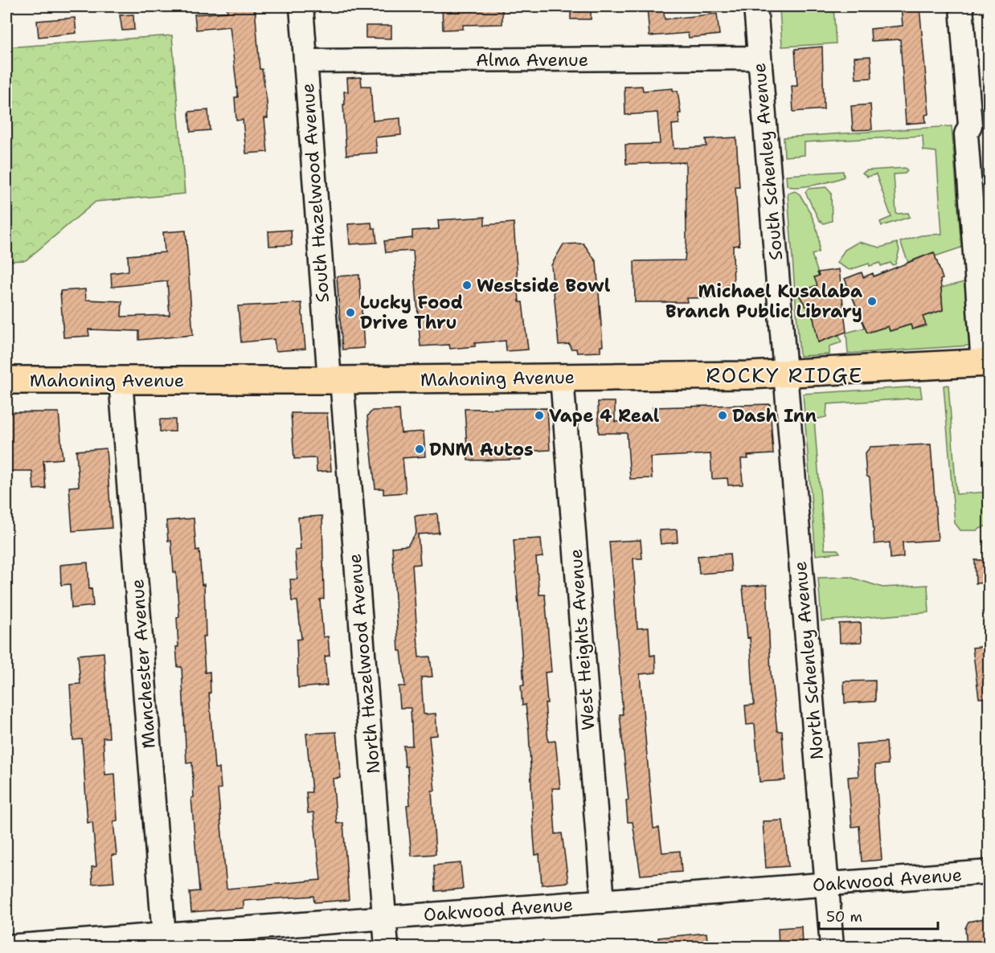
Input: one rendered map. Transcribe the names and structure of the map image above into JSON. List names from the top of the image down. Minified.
{"streets":{"main road":["Mahoning Avenue"],"street":["Alma Avenue","South Schenley Avenue","South Hazelwood Avenue","West Heights Avenue","North Schenley Avenue","Manchester Avenue","North Hazelwood Avenue","Oakwood Avenue"]},"crossings":[["Alma Avenue","South Schenley Avenue"],["Alma Avenue","South Hazelwood Avenue"],["South Schenley Avenue","Mahoning Avenue"],["South Schenley Avenue","North Schenley Avenue"],["South Hazelwood Avenue","Mahoning Avenue"],["South Hazelwood Avenue","North Hazelwood Avenue"],["Mahoning Avenue","West Heights Avenue"],["Mahoning Avenue","North Schenley Avenue"],["Mahoning Avenue","Manchester Avenue"],["Mahoning Avenue","North Hazelwood Avenue"],["West Heights Avenue","Oakwood Avenue"],["North Schenley Avenue","Oakwood Avenue"],["Manchester Avenue","Oakwood Avenue"],["North Hazelwood Avenue","Oakwood Avenue"]],"districts":["ROCKY RIDGE"],"places":["Westside Bowl","Michael Kusalaba Branch Public Library","Lucky Food Drive Thru","Vape 4 Real","Dash Inn","DNM Autos"],"scale_bar":"50 m"}
